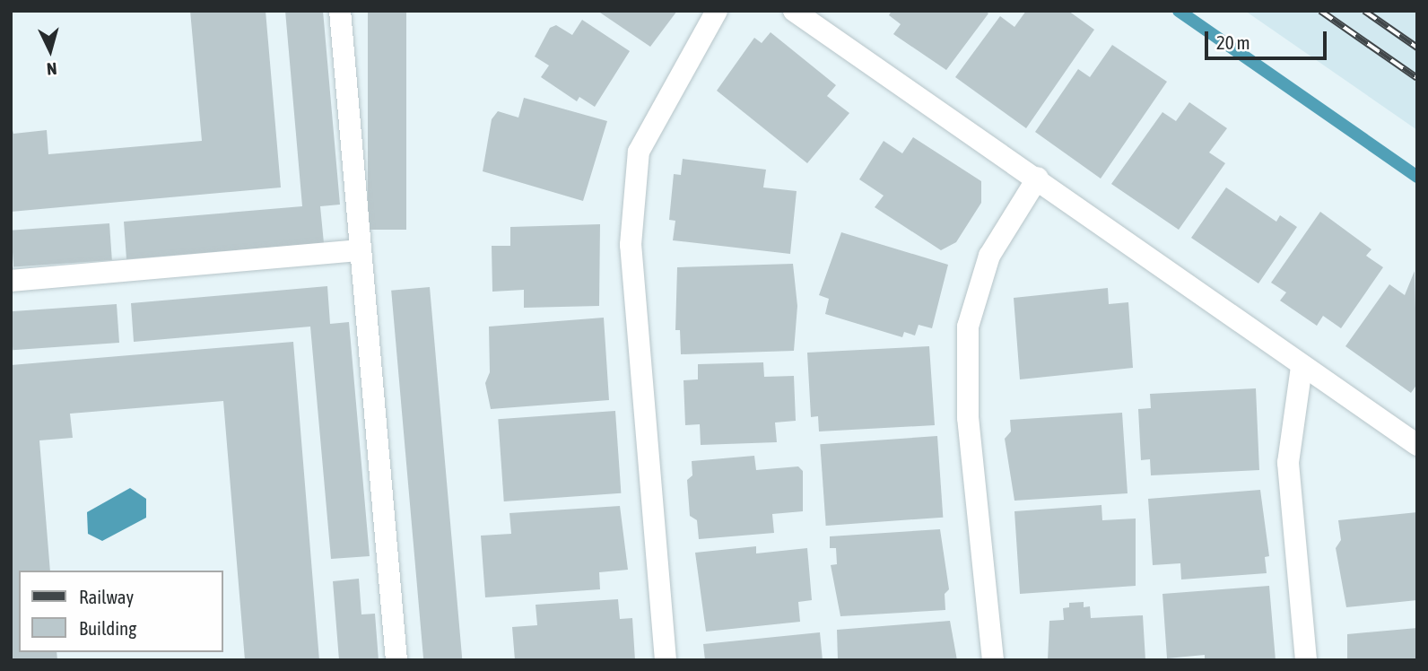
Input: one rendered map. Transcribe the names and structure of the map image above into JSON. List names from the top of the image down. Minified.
{"legend":["Railway","Building"],"scale_bar":"20 m","north":"bottom"}
